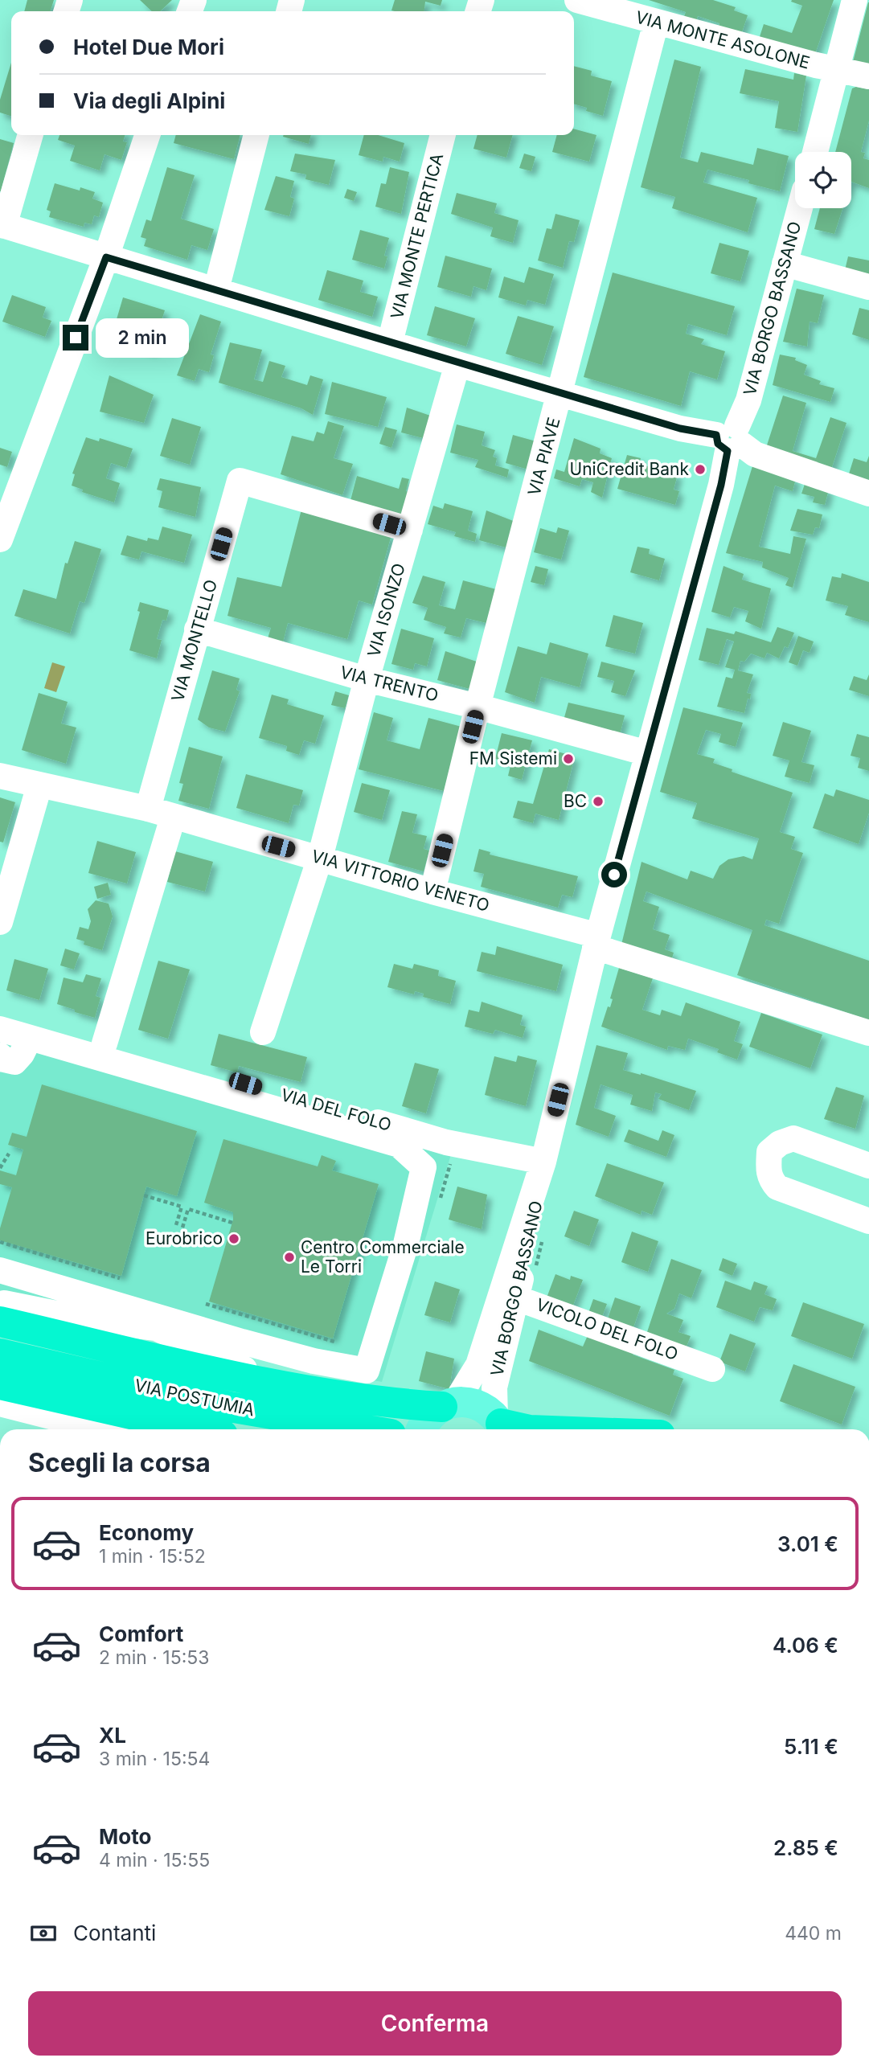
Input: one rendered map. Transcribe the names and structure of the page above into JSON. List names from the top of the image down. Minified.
{"streets":{"highway":["VIA POSTUMIA"],"main road":["VIA BORGO BASSANO"],"street":["VIA MONTE ASOLONE","VIA MONTE PERTICA","VIA PIAVE","VIA ISONZO","VIA MONTELLO","VIA TRENTO","VIA VITTORIO VENETO","VIA DEL FOLO","VICOLO DEL FOLO"]},"crossings":[["VIA MONTE ASOLONE","VIA PIAVE"],["VIA BORGO BASSANO","VIA TRENTO"],["VIA BORGO BASSANO","VIA VITTORIO VENETO"],["VIA BORGO BASSANO","VIA DEL FOLO"],["VIA BORGO BASSANO","VICOLO DEL FOLO"],["VIA PIAVE","VIA TRENTO"],["VIA PIAVE","VIA VITTORIO VENETO"],["VIA ISONZO","VIA MONTELLO"],["VIA ISONZO","VIA TRENTO"],["VIA ISONZO","VIA VITTORIO VENETO"],["VIA MONTELLO","VIA TRENTO"],["VIA MONTELLO","VIA VITTORIO VENETO"]],"places":["UniCredit Bank","FM Sistemi","BC","Eurobrico","Centro Commerciale Le Torri"],"page":{"banner":["Hotel Due Mori","Via degli Alpini"],"bubble":"2 min","heading":"Scegli la corsa","list":[{"name":"Economy","note":"1 min · 15:52","value":"3.01 €"},{"name":"Comfort","note":"2 min · 15:53","value":"4.06 €"},{"name":"XL","note":"3 min · 15:54","value":"5.11 €"},{"name":"Moto","note":"4 min · 15:55","value":"2.85 €"}],"pay":["Contanti","440 m"],"buttons":"Conferma"}}
